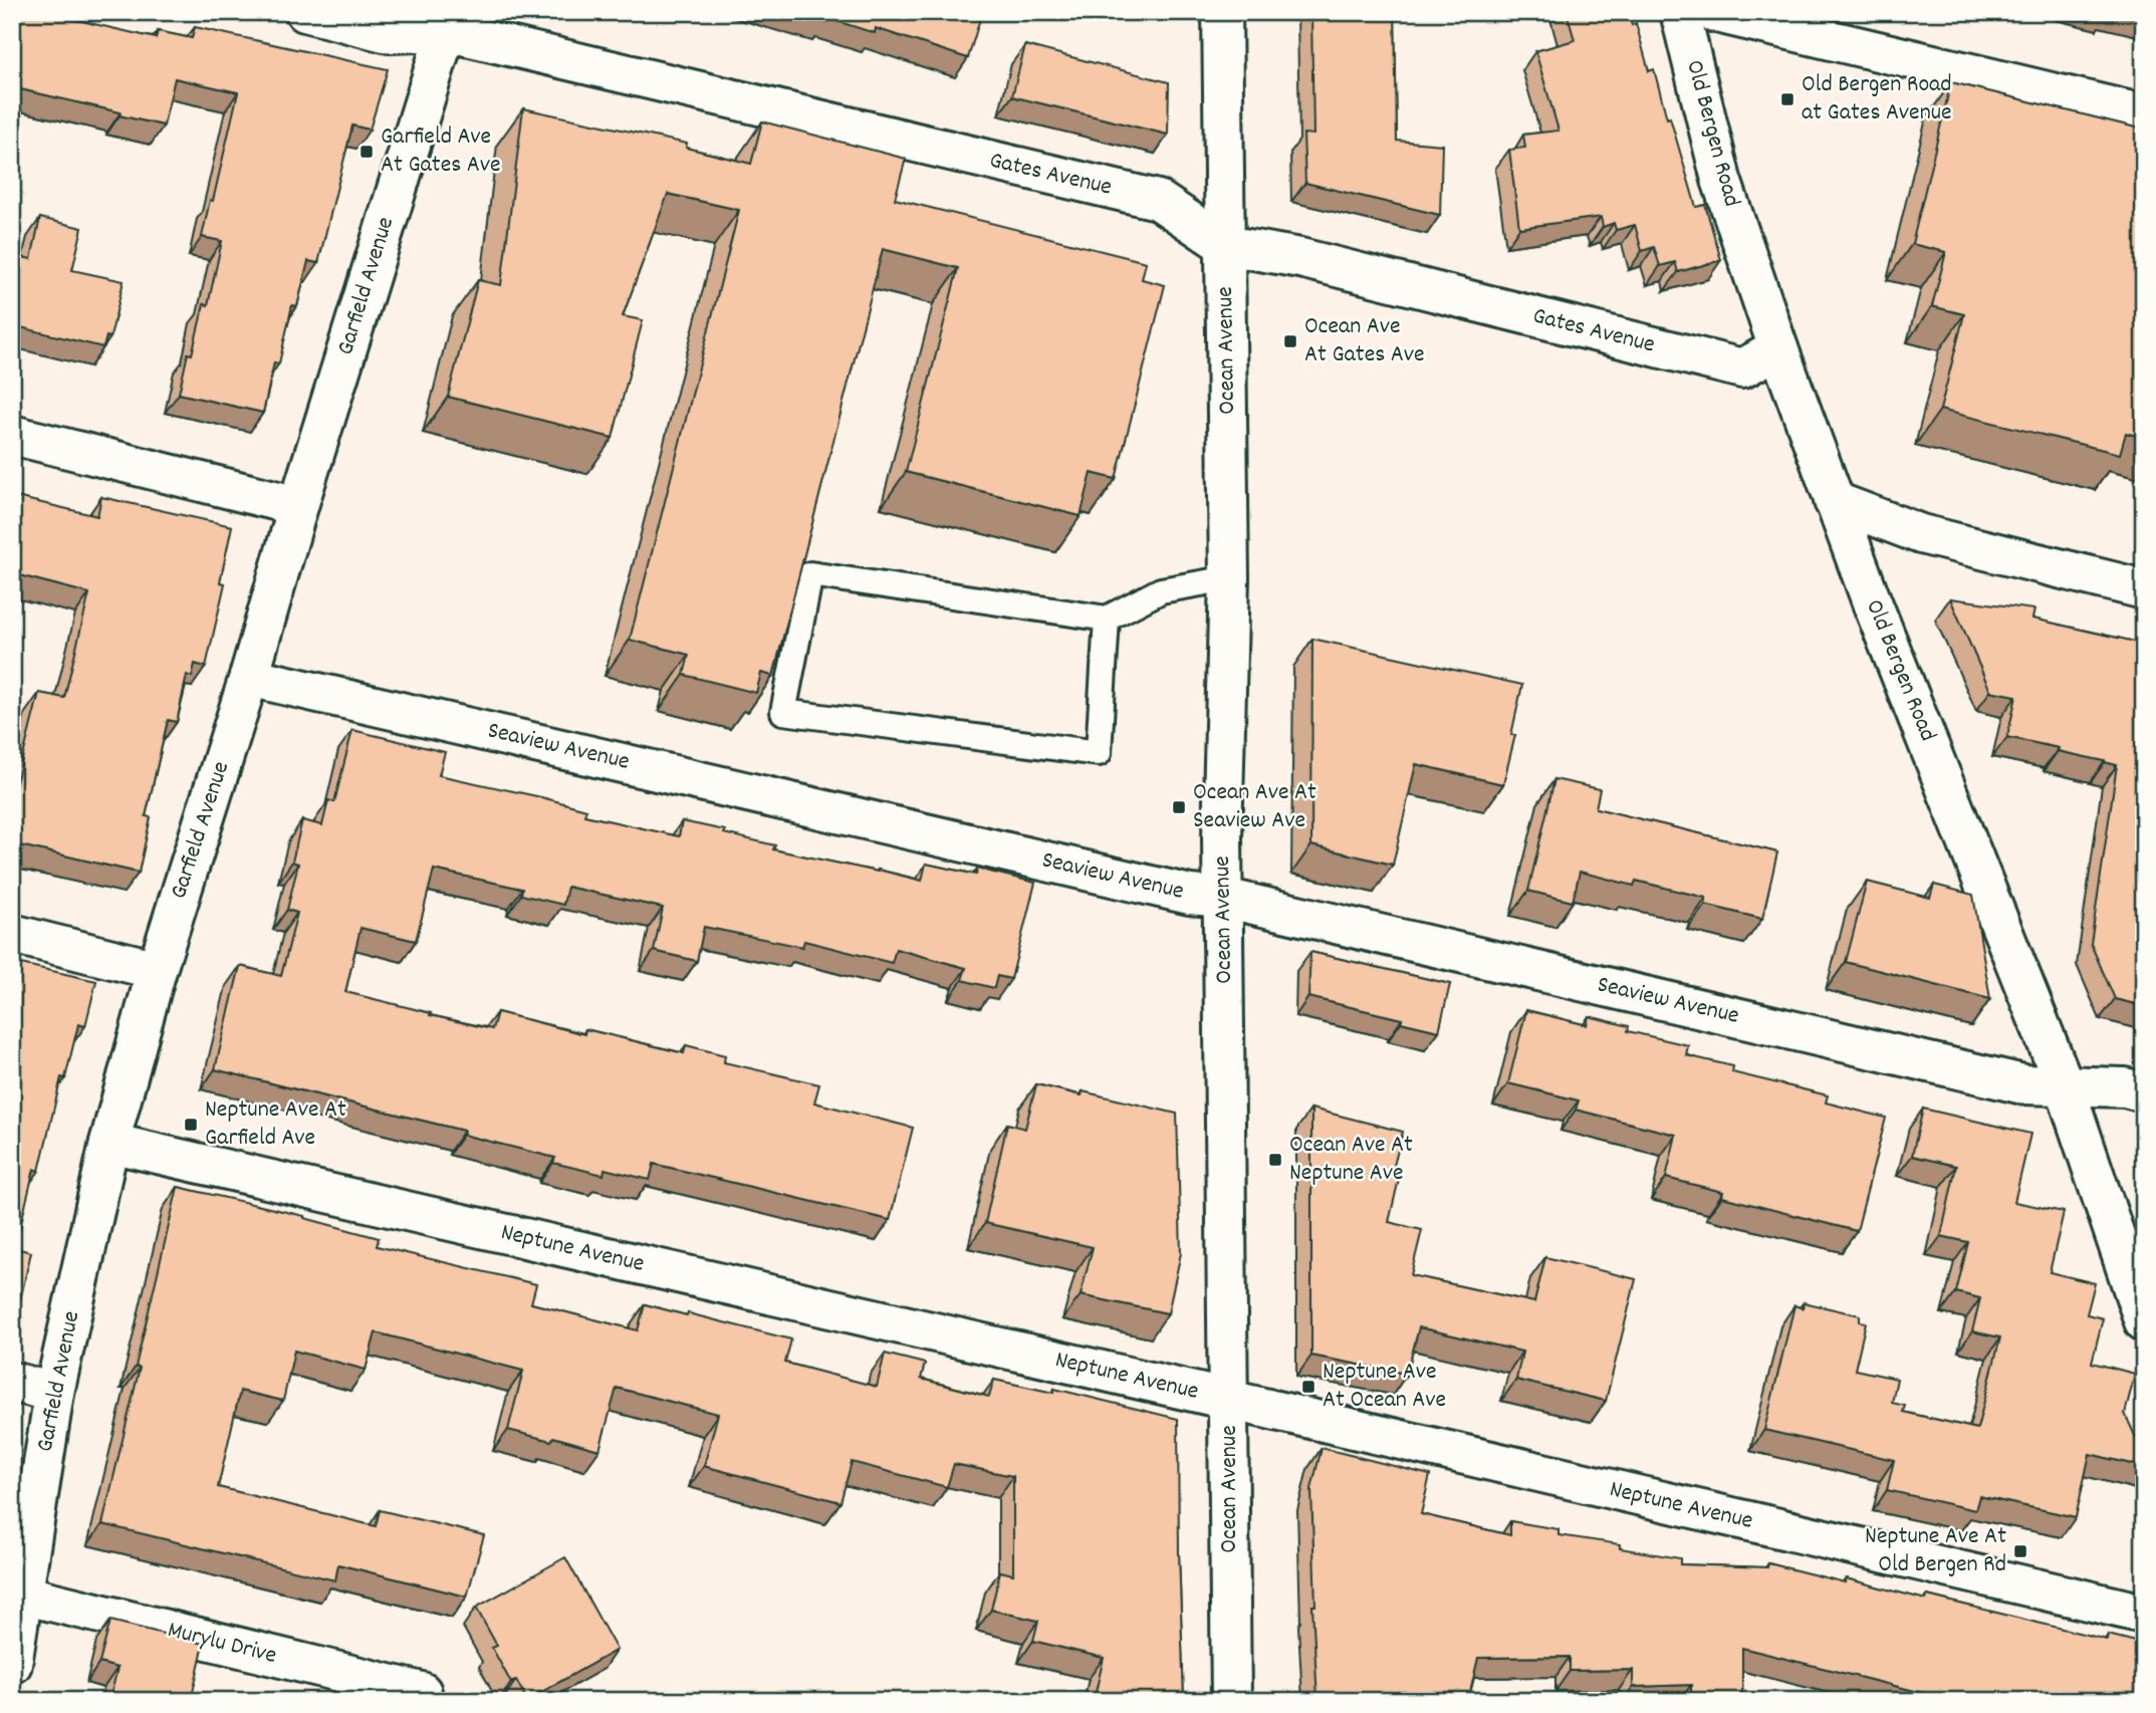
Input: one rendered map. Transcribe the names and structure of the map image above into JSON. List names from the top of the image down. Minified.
{"streets":{"street":["Old Bergen Road","Gates Avenue","Garfield Avenue","Ocean Avenue","Seaview Avenue","Neptune Avenue","Murylu Drive"]},"crossings":[["Old Bergen Road","Gates Avenue"],["Old Bergen Road","Seaview Avenue"],["Gates Avenue","Garfield Avenue"],["Gates Avenue","Ocean Avenue"],["Garfield Avenue","Seaview Avenue"],["Garfield Avenue","Neptune Avenue"],["Garfield Avenue","Murylu Drive"],["Ocean Avenue","Seaview Avenue"],["Ocean Avenue","Neptune Avenue"]],"places":{"transit":["Old Bergen Road at Gates Avenue","Garfield Ave At Gates Ave","Ocean Ave At Gates Ave","Ocean Ave At Seaview Ave","Neptune Ave At Garfield Ave","Ocean Ave At Neptune Ave","Neptune Ave At Ocean Ave","Neptune Ave At Old Bergen Rd"]}}
